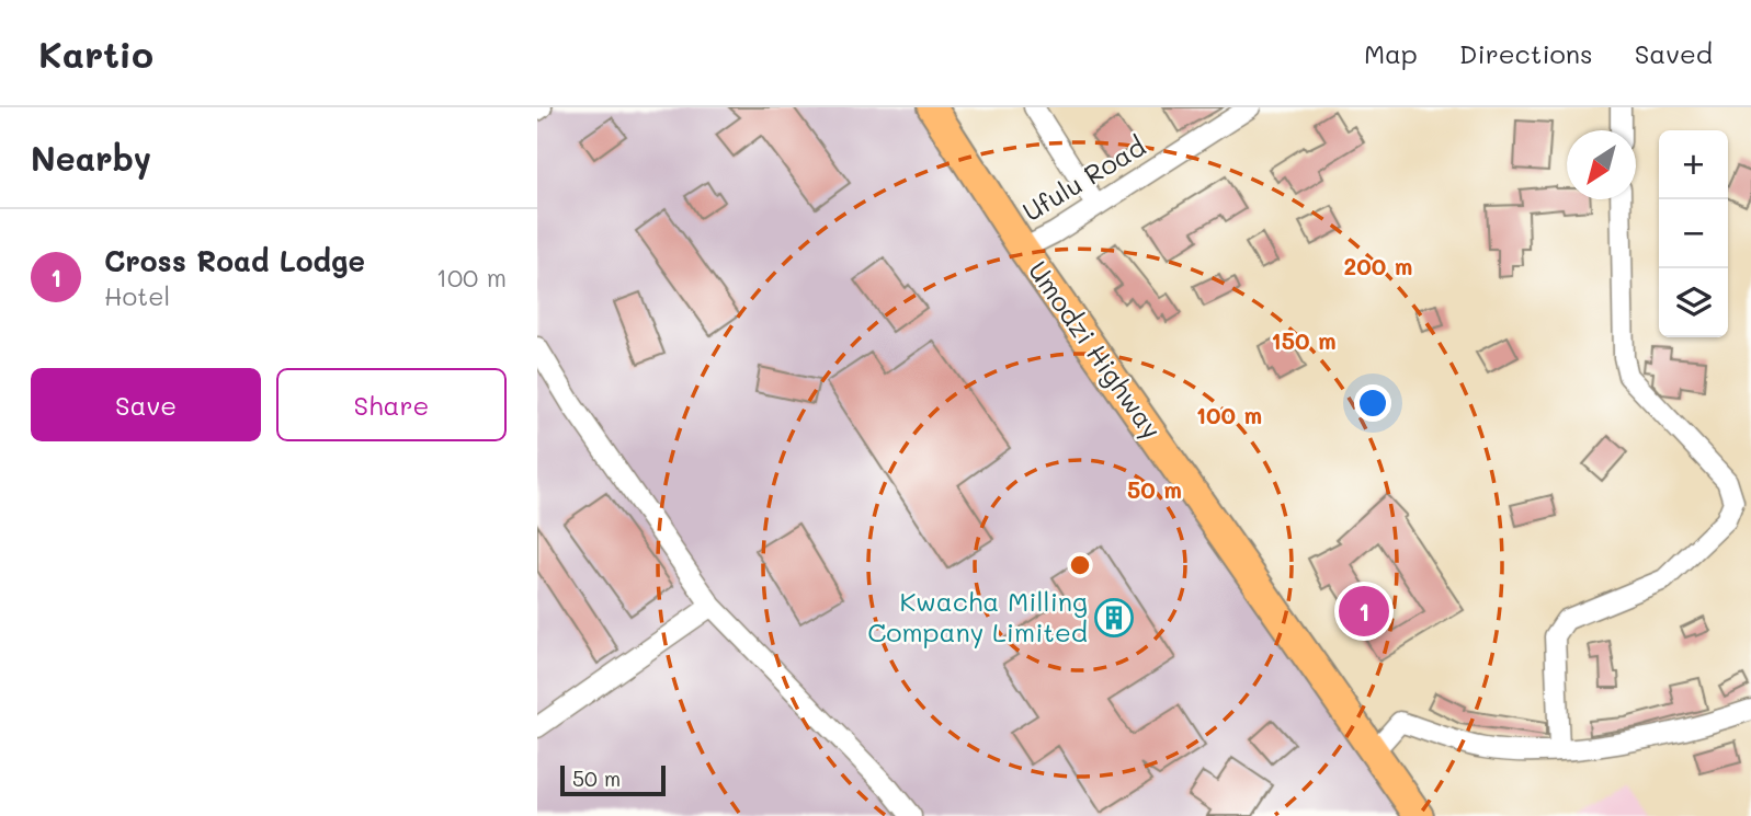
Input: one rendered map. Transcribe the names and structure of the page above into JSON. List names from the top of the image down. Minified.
{"streets":{"highway":["Umodzi Highway"],"street":["Ufulu Road"]},"crossings":[["Ufulu Road","Umodzi Highway"]],"places":{"building":["Kwacha Milling Company Limited"]},"scale_bar":"50 m","north":"bottom left","page":{"header":"Kartio","nav":["Map","Directions","Saved"],"heading":"Nearby","map_buttons":["+","−"],"list":[{"mark":"1","name":"Cross Road Lodge","note":"Hotel","value":"100 m"}],"buttons":["Save","Share"],"pins":"1","scale":"50 m"},"rings":["200 m","150 m","100 m","50 m"]}
